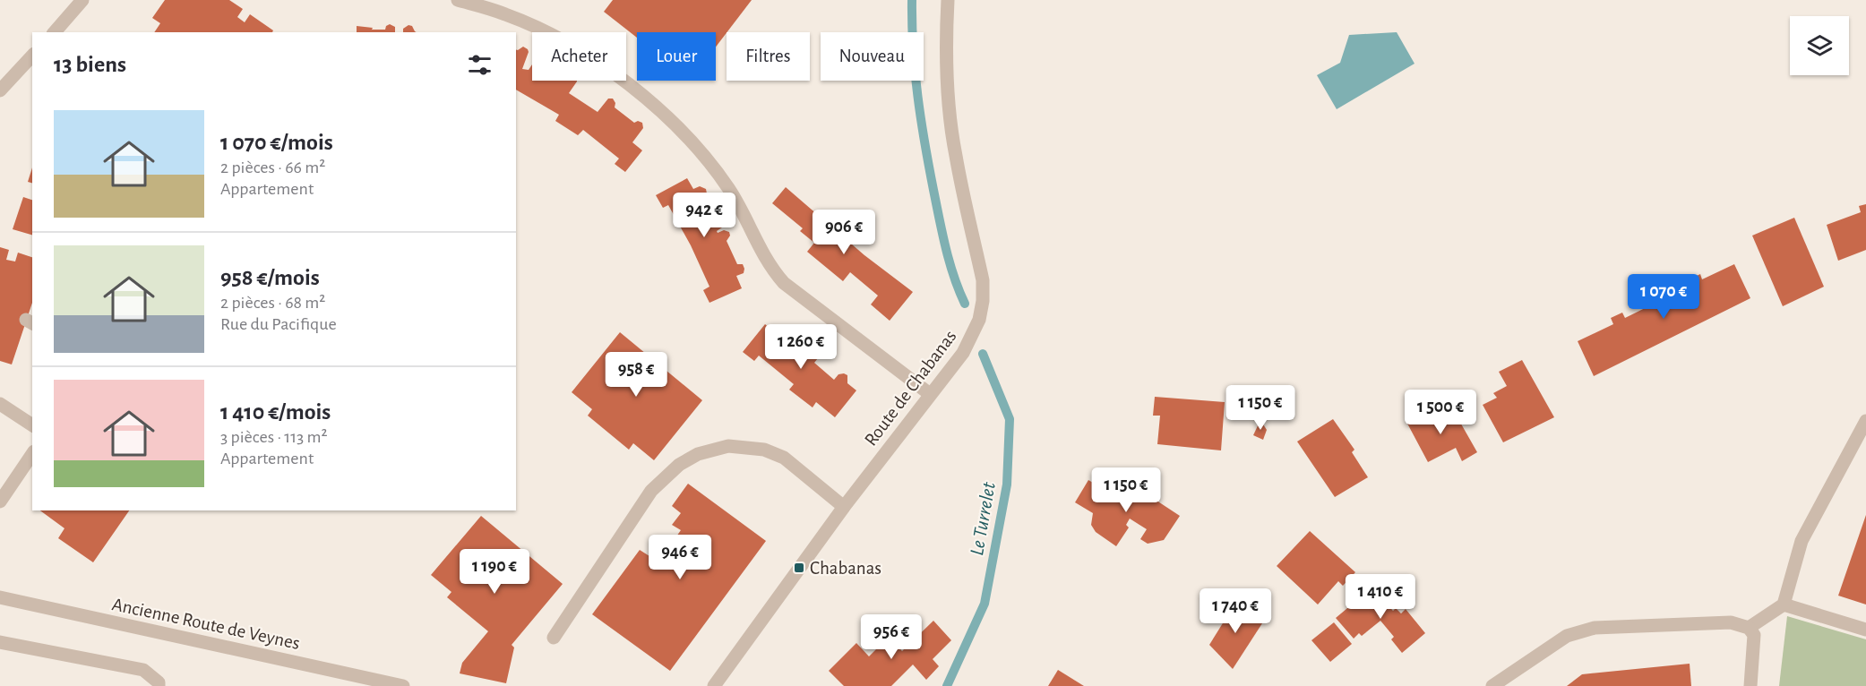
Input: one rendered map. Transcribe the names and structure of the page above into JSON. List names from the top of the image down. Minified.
{"streets":{"street":["Route de Chabanas","Ancienne Route de Veynes"]},"water":["Le Turrelet"],"places":{"transit":["Chabanas"]},"page":{"chip":["Acheter","Louer","Filtres","Nouveau"],"heading":"13 biens","list":[{"name":"1 070 €/mois","note":"2 pièces · 66 m² · Appartement"},{"name":"958 €/mois","note":"2 pièces · 68 m² · Rue du Pacifique"},{"name":"1 410 €/mois","note":"3 pièces · 113 m² · Appartement"}],"price":["942 €","906 €","1 070 €","1 260 €","958 €","1 150 €","1 500 €","1 150 €","946 €","1 190 €","1 410 €","1 740 €","956 €"]}}
